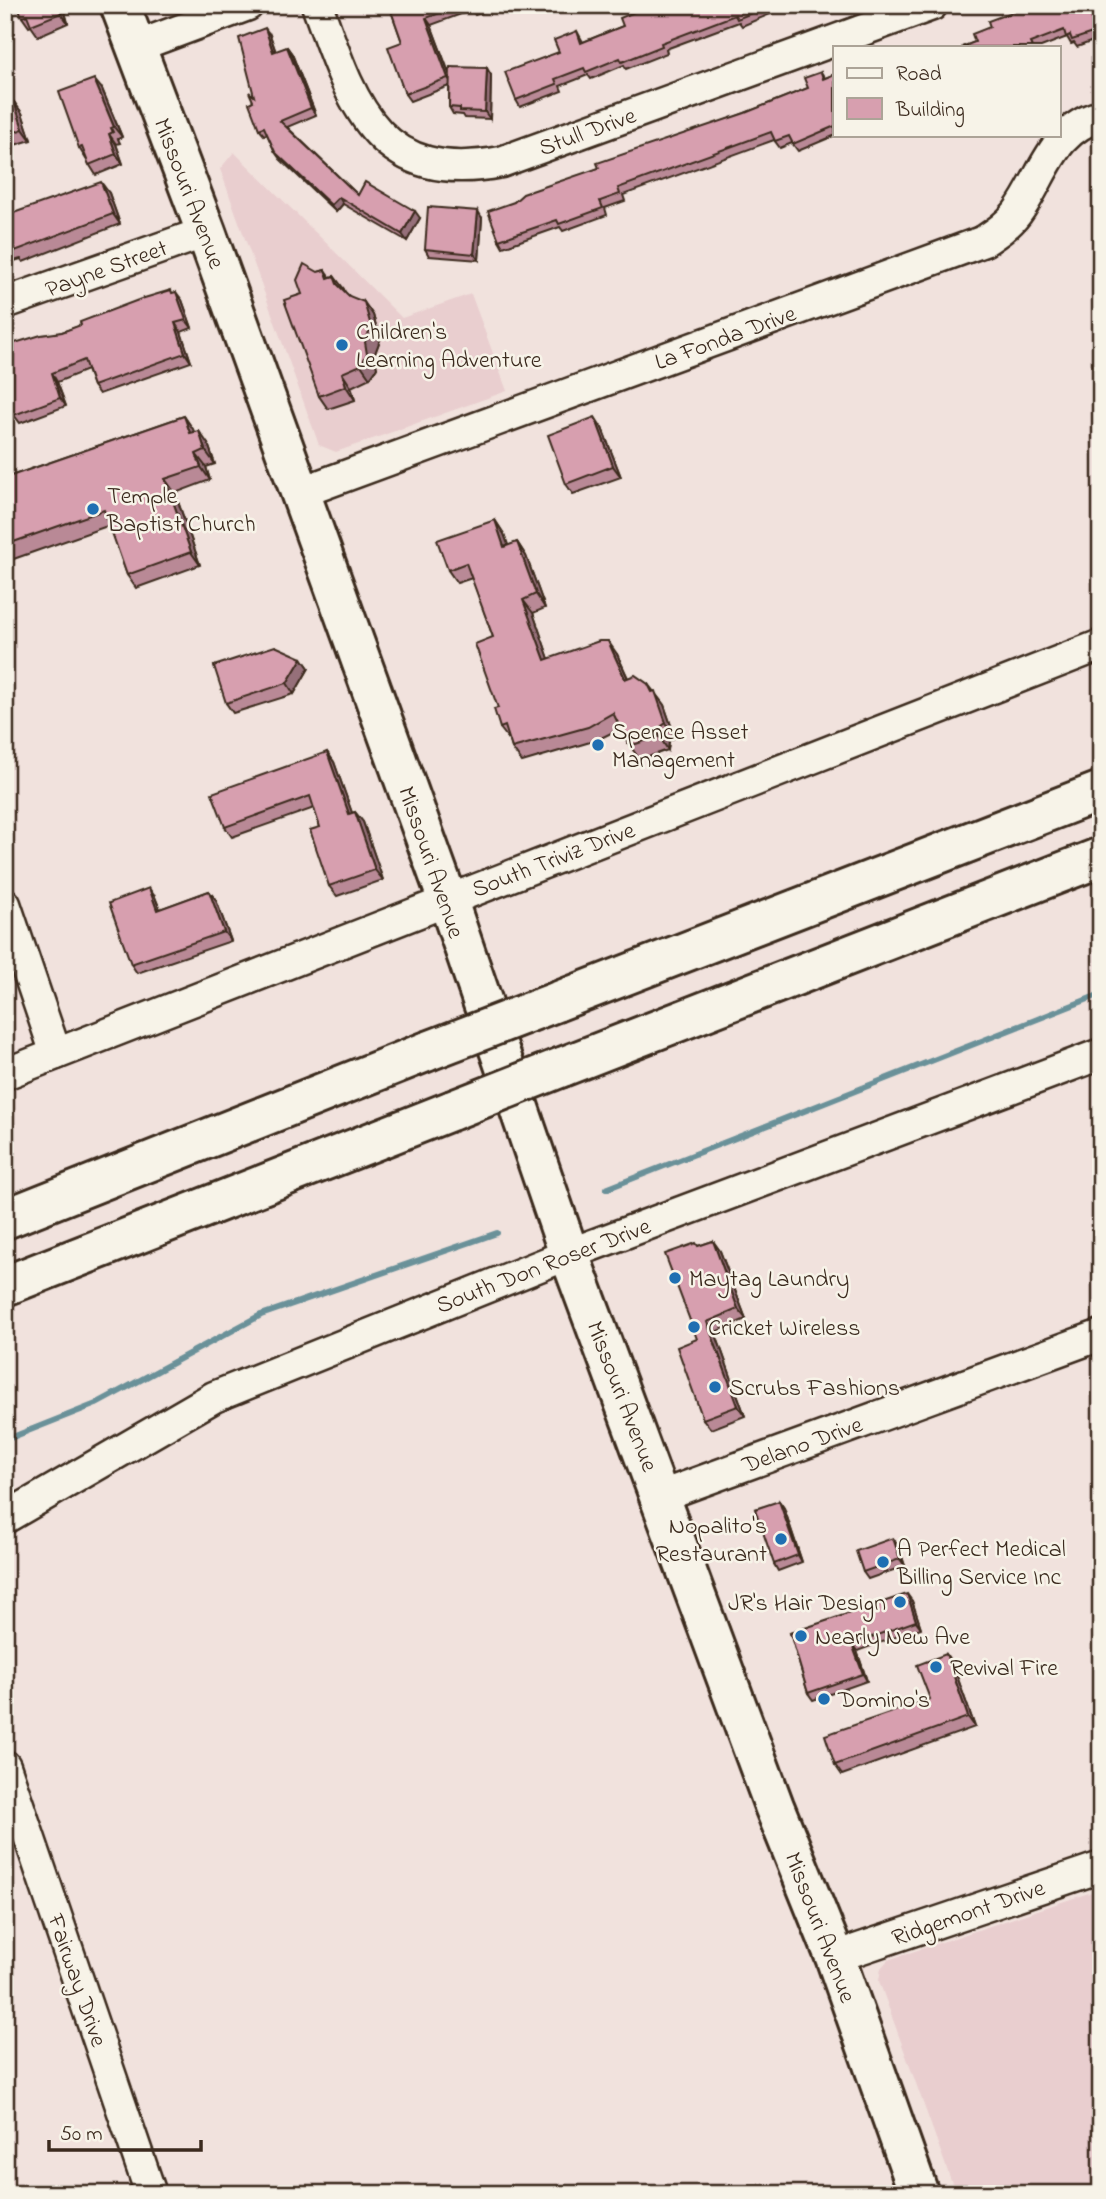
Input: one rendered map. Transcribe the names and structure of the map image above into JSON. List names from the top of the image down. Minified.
{"streets":{"main road":["Missouri Avenue"],"street":["Stull Drive","Payne Street","La Fonda Drive","South Triviz Drive","South Don Roser Drive","Delano Drive","Ridgemont Drive","Fairway Drive"]},"crossings":[["Missouri Avenue","Payne Street"],["Missouri Avenue","La Fonda Drive"],["Missouri Avenue","South Triviz Drive"],["Missouri Avenue","South Don Roser Drive"],["Missouri Avenue","Delano Drive"],["Missouri Avenue","Ridgemont Drive"]],"places":["Children's Learning Adventure","Temple Baptist Church","Spence Asset Management","Maytag Laundry","Cricket Wireless","Scrubs Fashions","Nopalito's Restaurant","A Perfect Medical Billing Service Inc","JR's Hair Design","Nearly New Ave","Revival Fire","Domino's"],"legend":["Road","Building"],"scale_bar":"50 m"}
